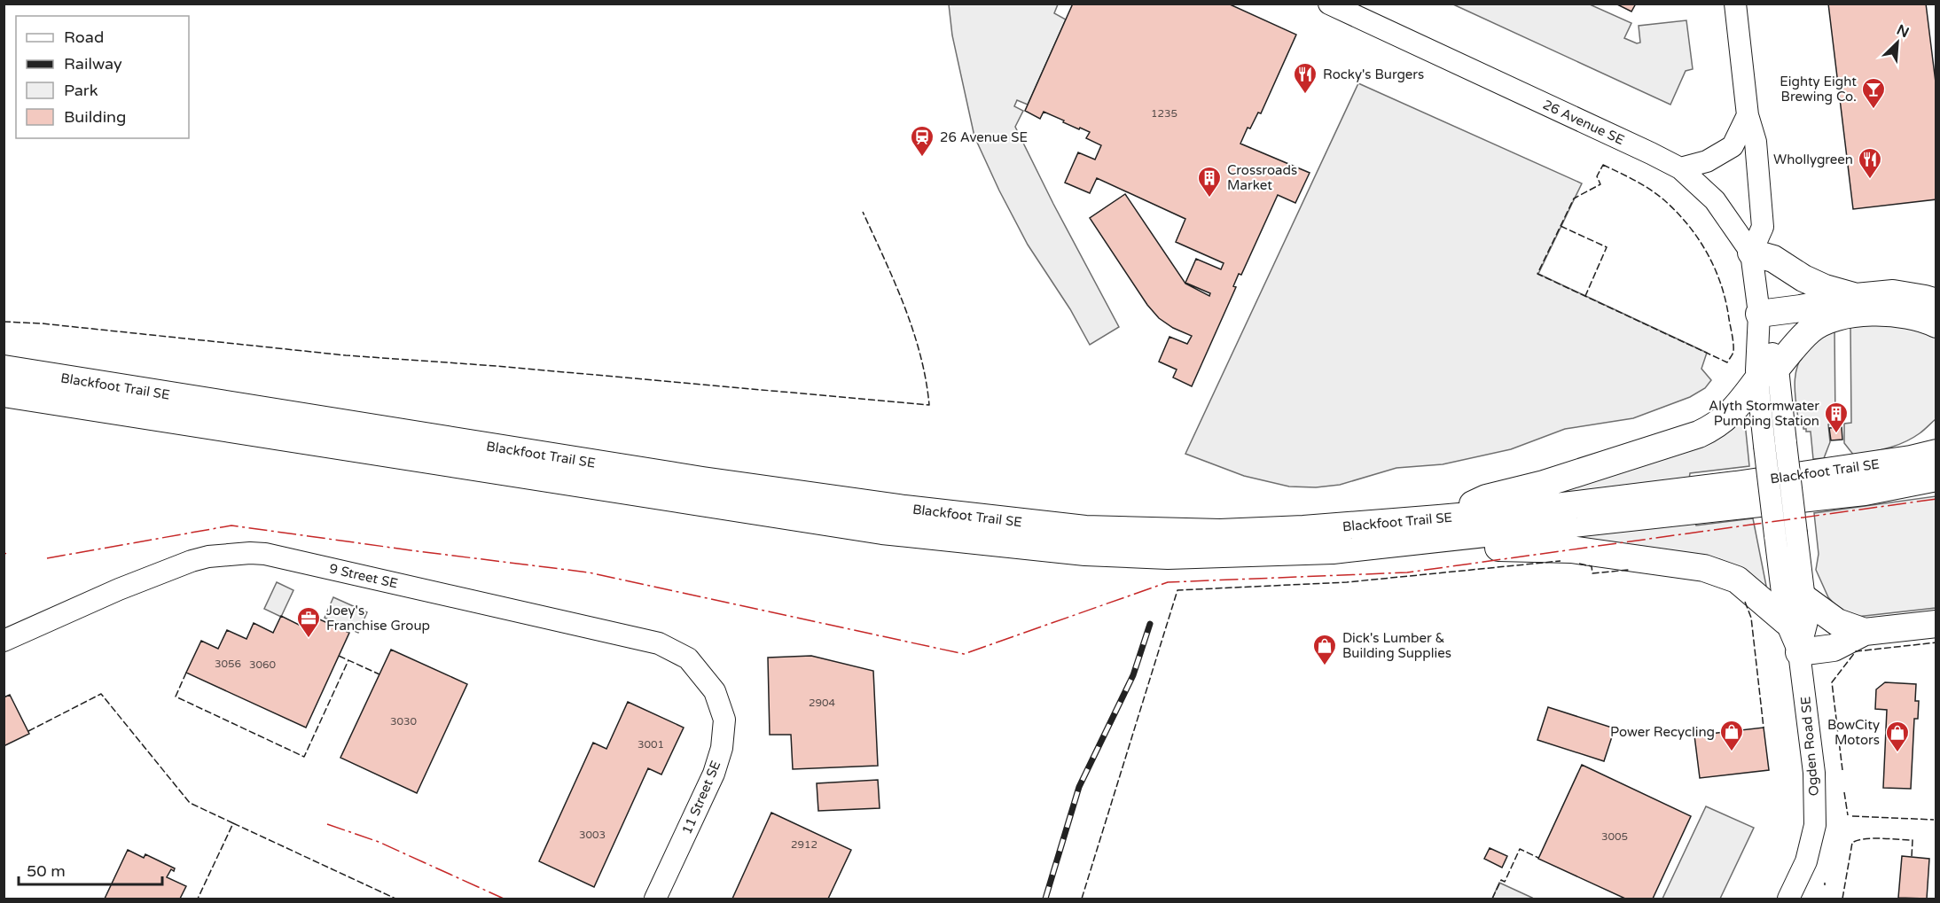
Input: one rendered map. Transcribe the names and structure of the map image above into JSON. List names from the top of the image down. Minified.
{"streets":{"main road":["Blackfoot Trail SE"],"street":["26 Avenue SE","9 Street SE","Ogden Road SE","11 Street SE"]},"crossings":[["26 Avenue SE","Ogden Road SE"],["9 Street SE","11 Street SE"]],"places":{"restaurant":["Rocky's Burgers","Whollygreen"],"bar":["Eighty Eight Brewing Co."],"station":["26 Avenue SE"],"building":["Crossroads Market","Alyth Stormwater Pumping Station"],"office":["Joey's Franchise Group"],"shop":["Dick's Lumber & Building Supplies","Power Recycling","BowCity Motors"]},"house_numbers":["1235","3056","3060","2904","3030","3001","3003","3005","2912"],"legend":["Road","Railway","Park","Building"],"scale_bar":"50 m","north":"top right"}
